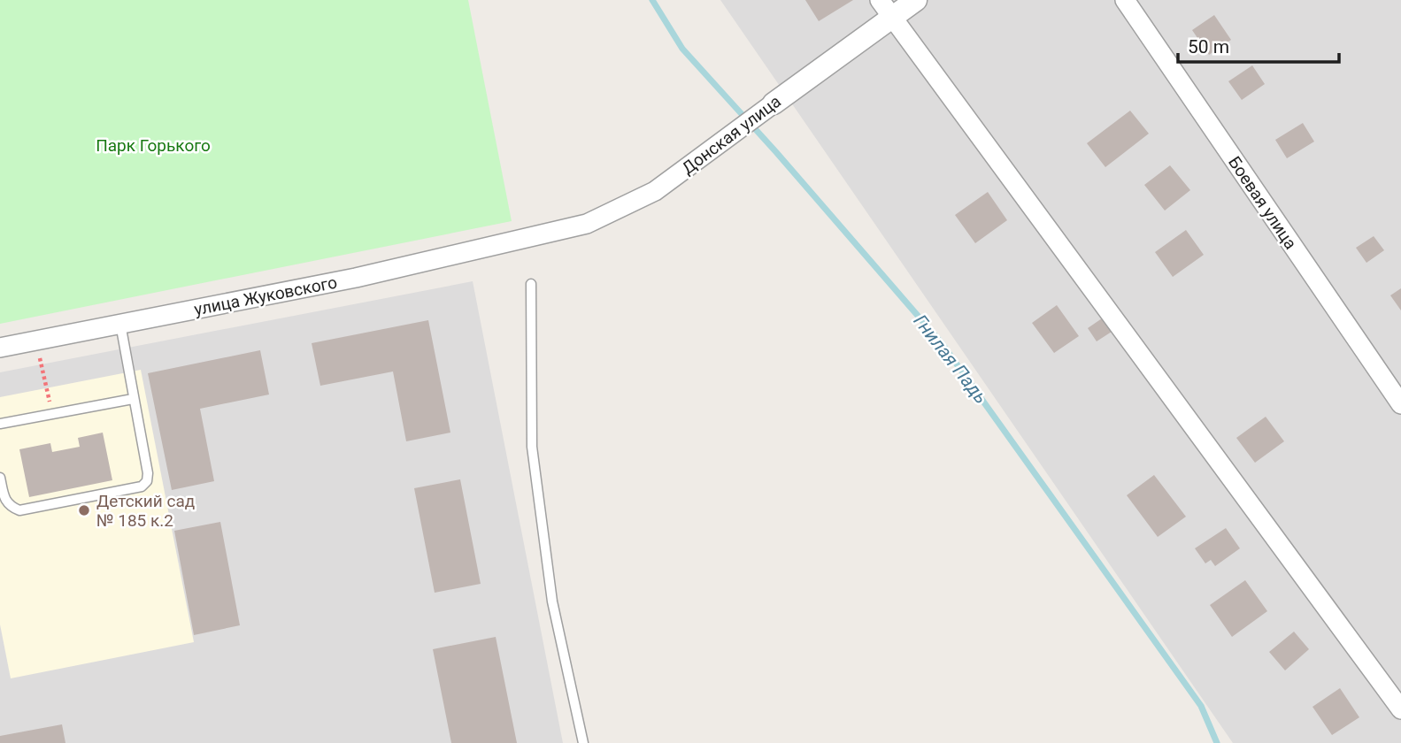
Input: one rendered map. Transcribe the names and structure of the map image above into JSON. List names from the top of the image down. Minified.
{"streets":{"street":["Донская улица","Боевая улица","улица Жуковского"]},"crossings":[["Донская улица","улица Жуковского"]],"water":["Гнилая Падь"],"parks":["Парк Горького"],"places":["Детский сад № 185 к.2"],"scale_bar":"50 m"}
